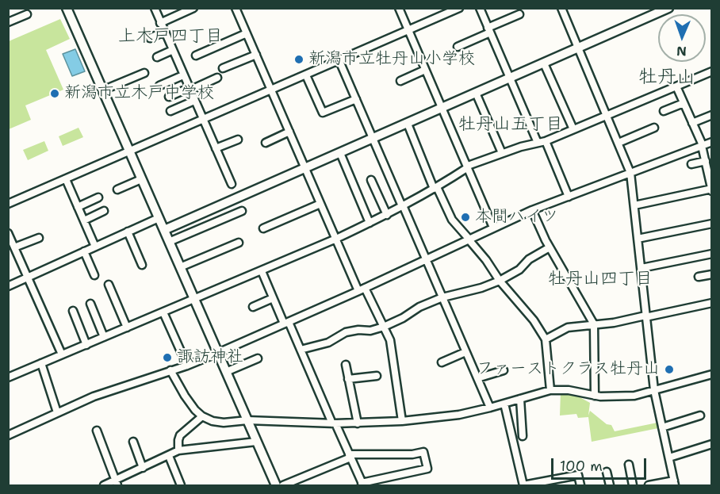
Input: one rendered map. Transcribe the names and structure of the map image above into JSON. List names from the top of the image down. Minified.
{"districts":["上木戸四丁目","牡丹山","牡丹山五丁目","牡丹山四丁目"],"places":["新潟市立牡丹山小学校","新潟市立木戸中学校","本間ハイツ","諏訪神社","ファーストクラス牡丹山"],"scale_bar":"100 m","north":"bottom"}
